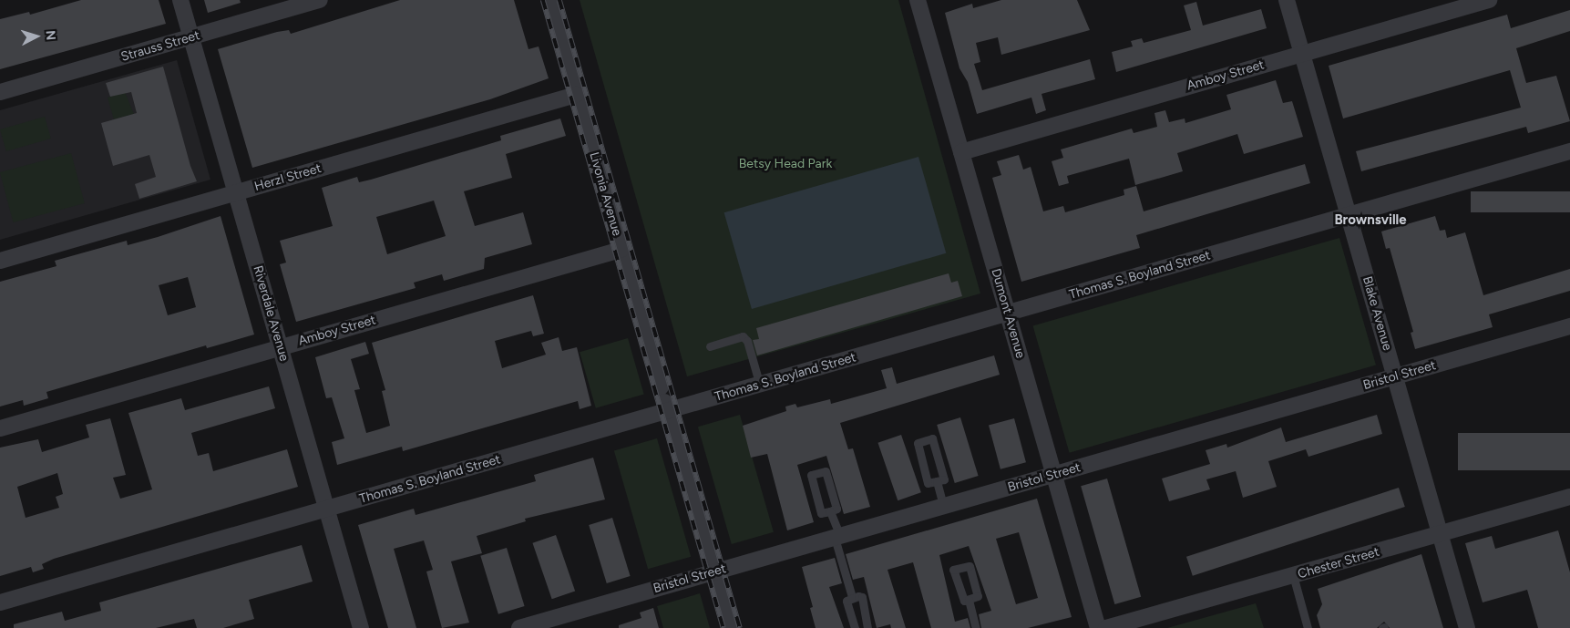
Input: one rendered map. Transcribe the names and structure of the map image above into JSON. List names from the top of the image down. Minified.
{"streets":{"street":["Strauss Street","Amboy Street","Herzl Street","Livonia Avenue","Thomas S. Boyland Street","Riverdale Avenue","Dumont Avenue","Blake Avenue","Bristol Street","Chester Street"]},"crossings":[["Strauss Street","Riverdale Avenue"],["Amboy Street","Livonia Avenue"],["Amboy Street","Riverdale Avenue"],["Amboy Street","Dumont Avenue"],["Amboy Street","Blake Avenue"],["Herzl Street","Livonia Avenue"],["Herzl Street","Riverdale Avenue"],["Livonia Avenue","Thomas S. Boyland Street"],["Livonia Avenue","Bristol Street"],["Thomas S. Boyland Street","Riverdale Avenue"],["Thomas S. Boyland Street","Dumont Avenue"],["Thomas S. Boyland Street","Blake Avenue"],["Dumont Avenue","Bristol Street"],["Blake Avenue","Bristol Street"],["Blake Avenue","Chester Street"]],"districts":["Brownsville"],"parks":["Betsy Head Park"],"north":"right"}
